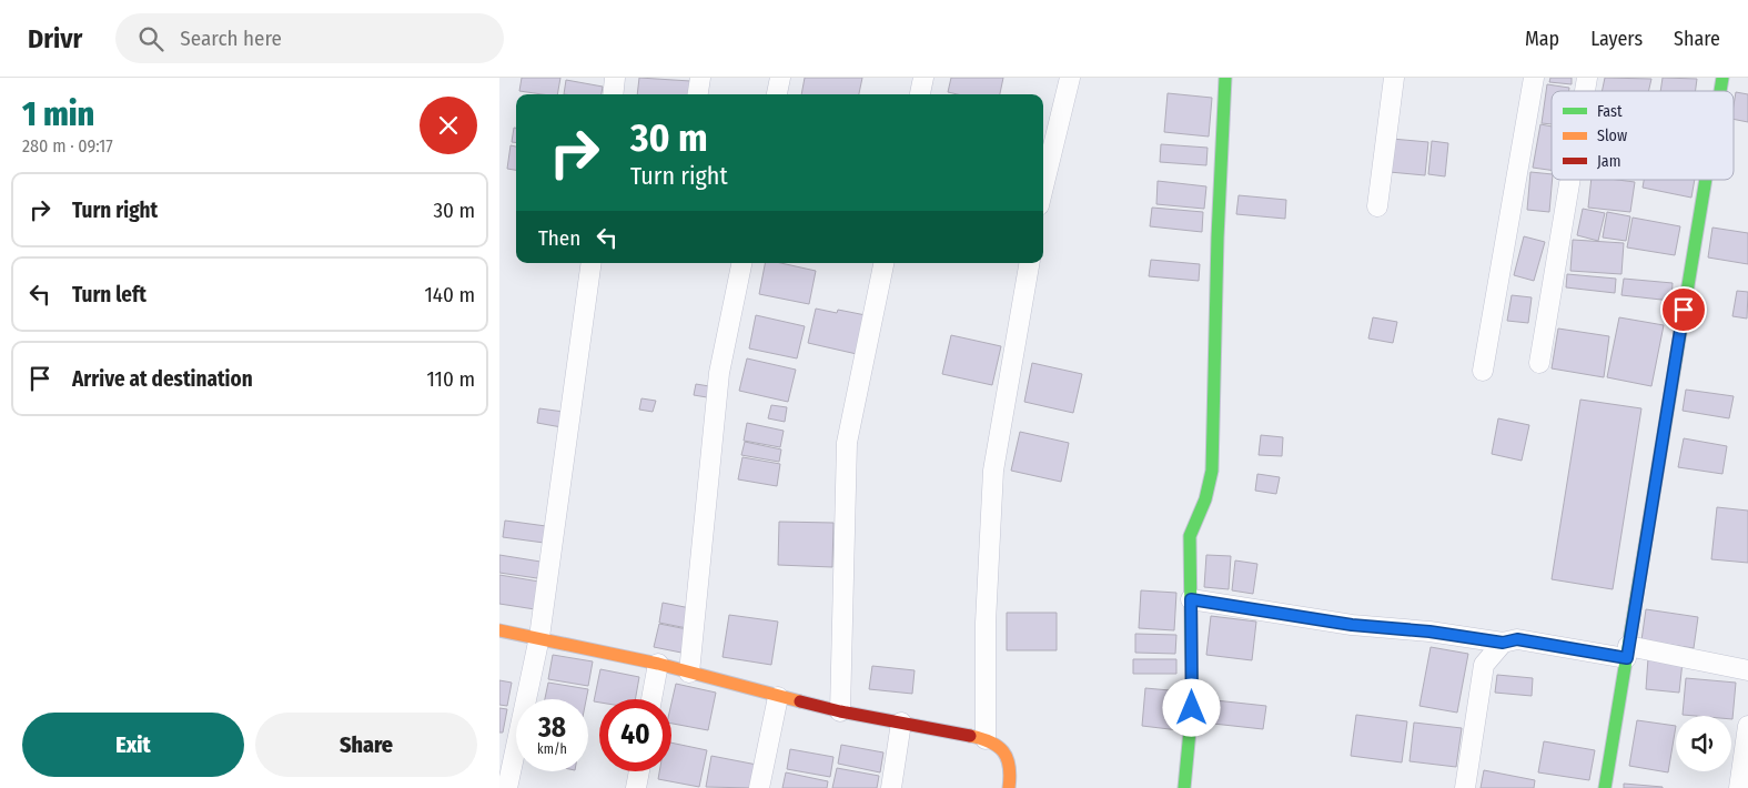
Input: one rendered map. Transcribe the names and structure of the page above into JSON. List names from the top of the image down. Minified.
{"legend":["Fast","Slow","Jam"],"page":{"header":"Drivr","search":"Search here","nav":["Map","Layers","Share"],"heading":["1 min","280 m · 09:17"],"turn":["30 m","Turn right"],"list":[{"name":"Turn right","value":"30 m"},{"name":"Turn left","value":"140 m"},{"name":"Arrive at destination","value":"110 m"}],"then":"Then","speed":"38 km/h","limit":"40","buttons":["Exit","Share"]}}
